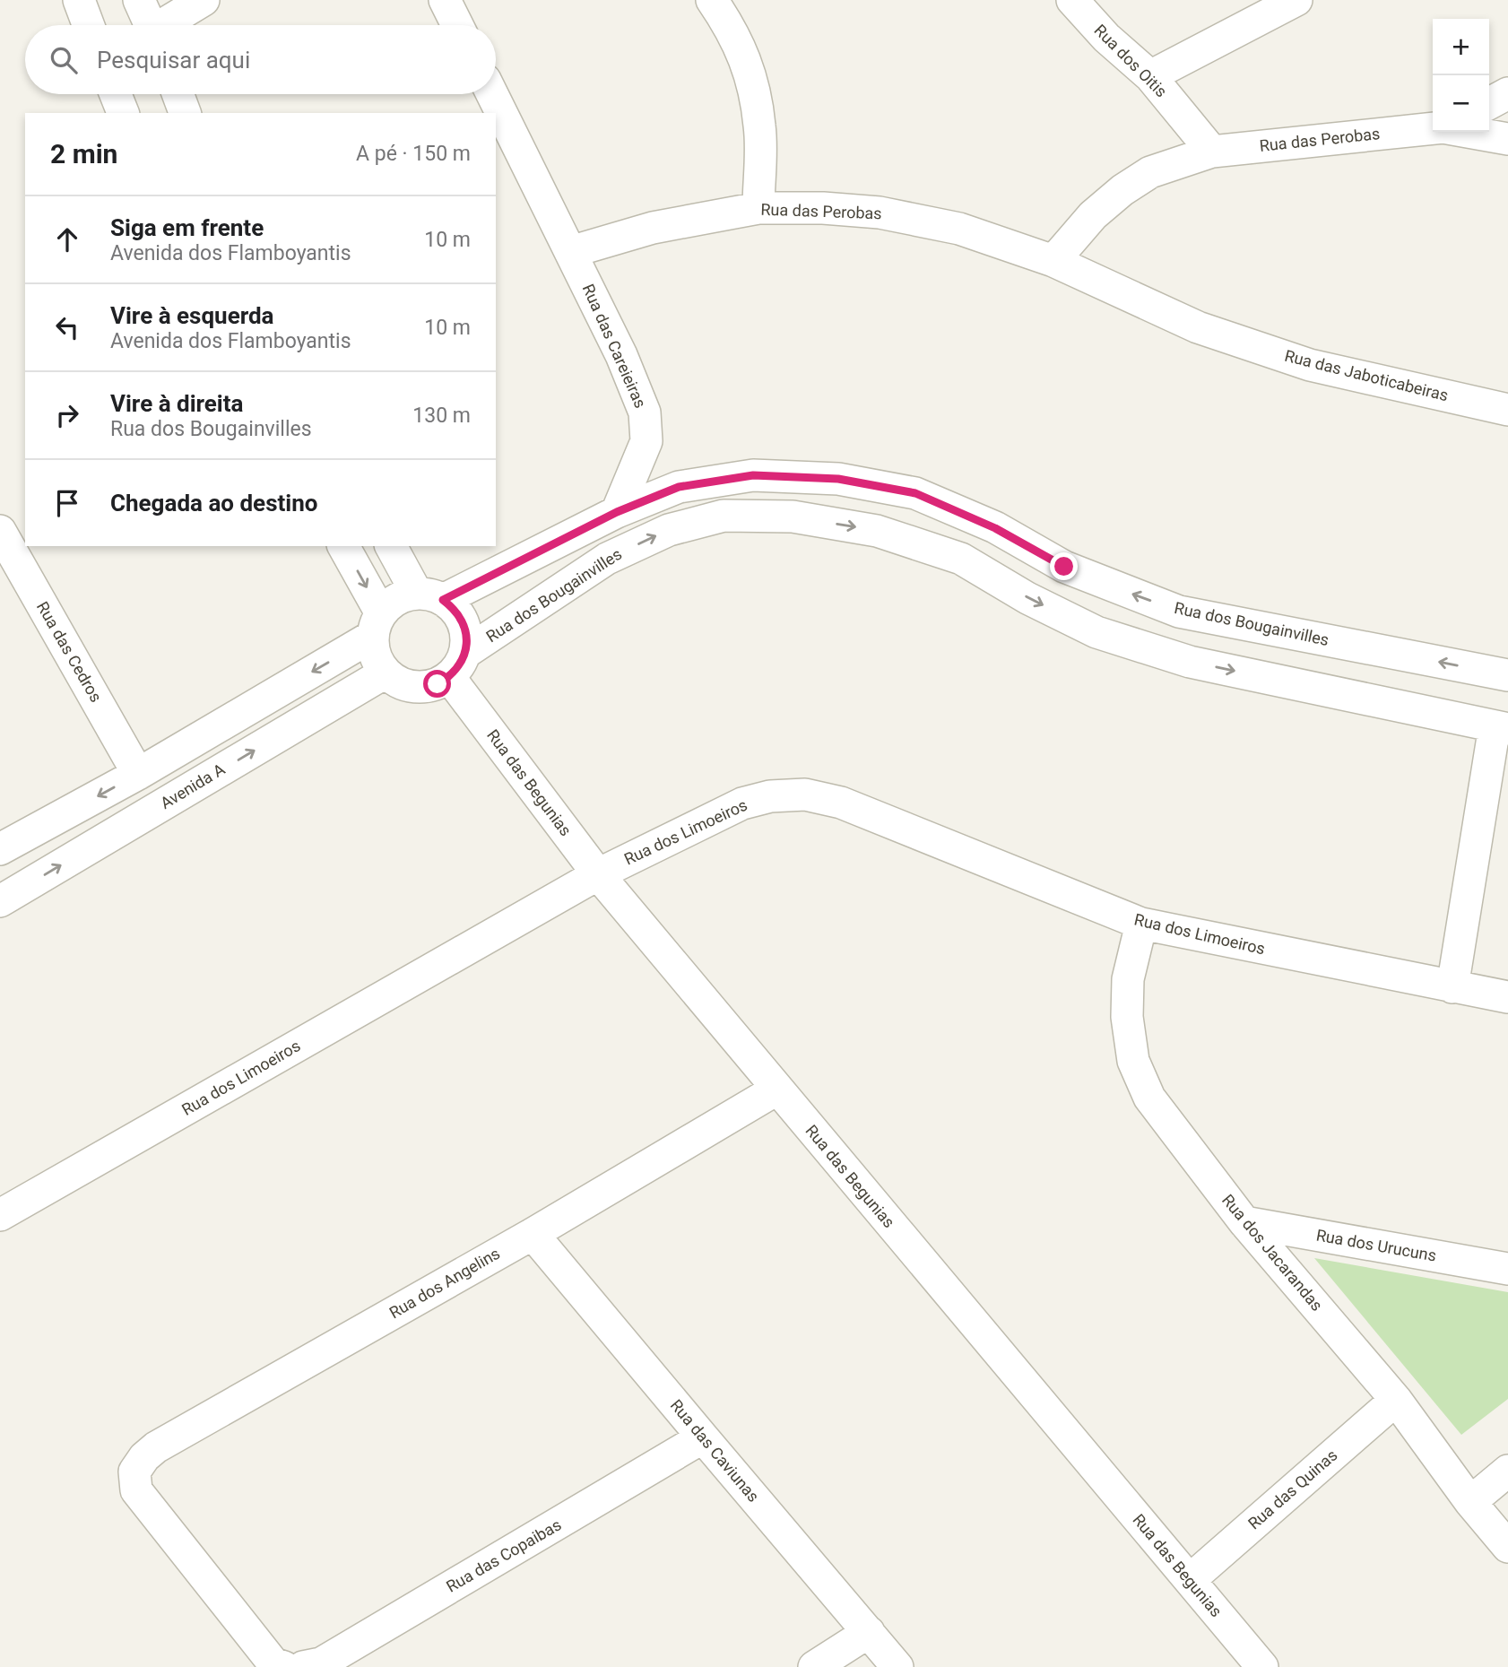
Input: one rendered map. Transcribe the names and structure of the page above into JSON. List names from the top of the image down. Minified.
{"streets":{"street":["Rua dos Oitis","Rua das Perobas","Rua das Careieiras","Rua das Jaboticabeiras","Rua dos Bougainvilles","Rua das Cedros","Rua das Begunias","Avenida A","Rua dos Limoeiros","Rua dos Urucuns","Rua dos Jacarandas","Rua dos Angelins","Rua das Caviunas","Rua das Quinas","Rua das Copaibas"]},"crossings":[["Rua dos Oitis","Rua das Perobas"],["Rua das Perobas","Rua das Careieiras"],["Rua das Perobas","Rua das Jaboticabeiras"],["Rua das Careieiras","Rua dos Bougainvilles"],["Rua dos Bougainvilles","Rua das Begunias"],["Rua dos Bougainvilles","Avenida A"],["Rua das Begunias","Avenida A"],["Rua das Begunias","Rua dos Limoeiros"],["Rua das Begunias","Rua dos Angelins"],["Rua das Begunias","Rua das Quinas"],["Rua dos Limoeiros","Rua dos Jacarandas"],["Rua dos Urucuns","Rua dos Jacarandas"],["Rua dos Jacarandas","Rua das Quinas"],["Rua dos Angelins","Rua das Caviunas"],["Rua das Caviunas","Rua das Copaibas"]],"page":{"map_buttons":["+","−"],"search":"Pesquisar aqui","heading":["2 min","A pé · 150 m"],"list":[["Siga em frente","Avenida dos Flamboyantis","10 m"],["Vire à esquerda","Avenida dos Flamboyantis","10 m"],["Vire à direita","Rua dos Bougainvilles","130 m"],"Chegada ao destino"]}}
